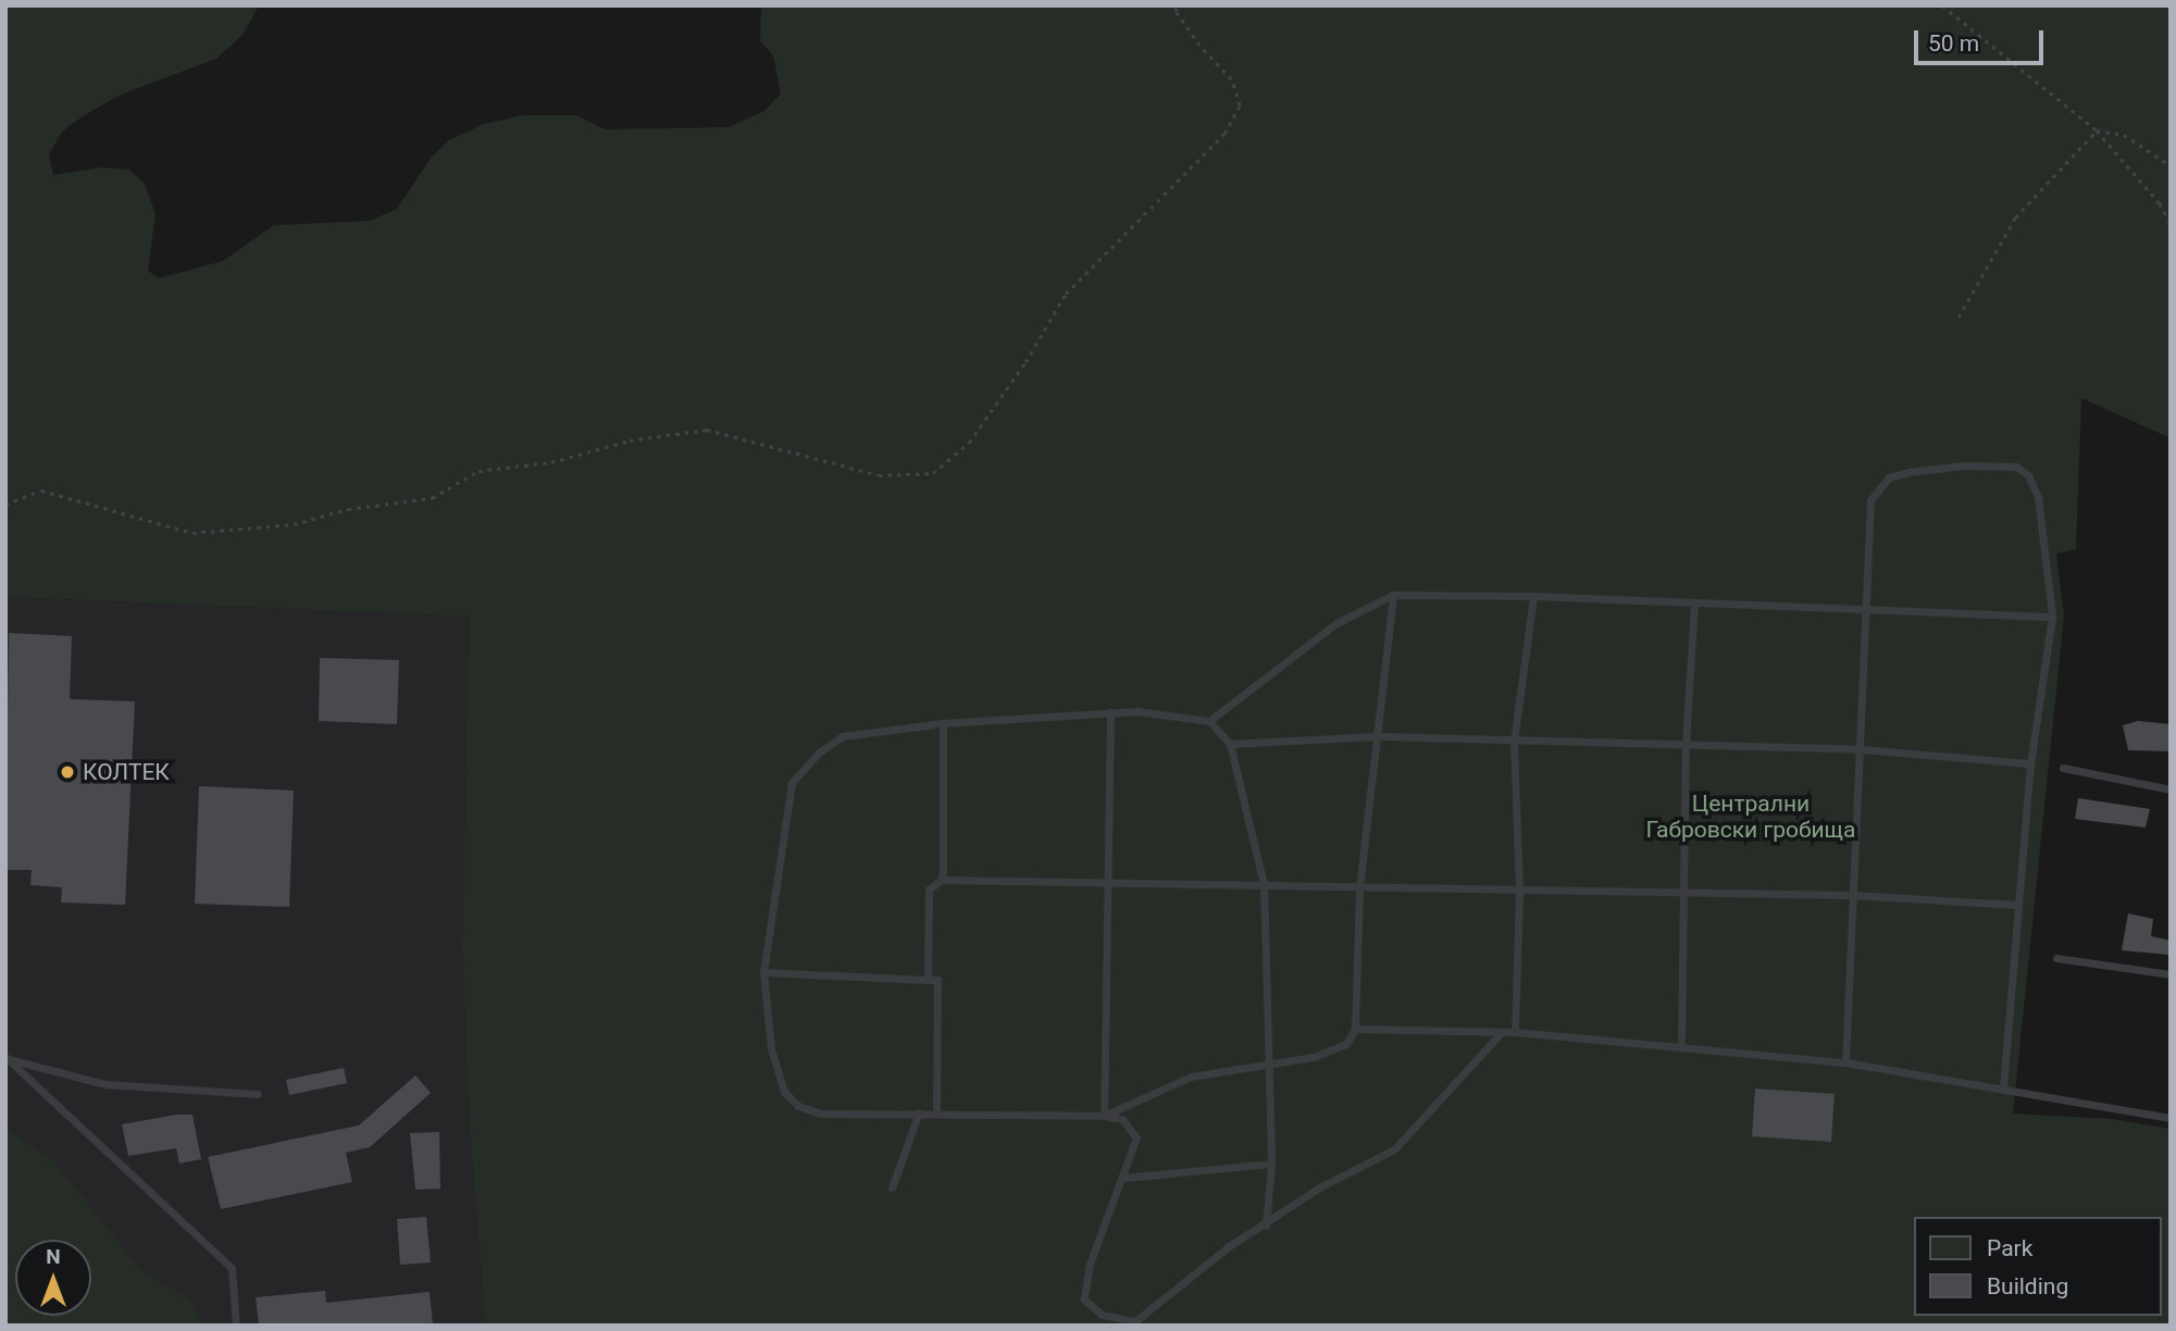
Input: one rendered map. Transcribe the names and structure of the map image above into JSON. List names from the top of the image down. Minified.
{"parks":["Централни Габровски гробища"],"places":["КОЛТЕК"],"legend":["Park","Building"],"scale_bar":"50 m","north":"top"}
